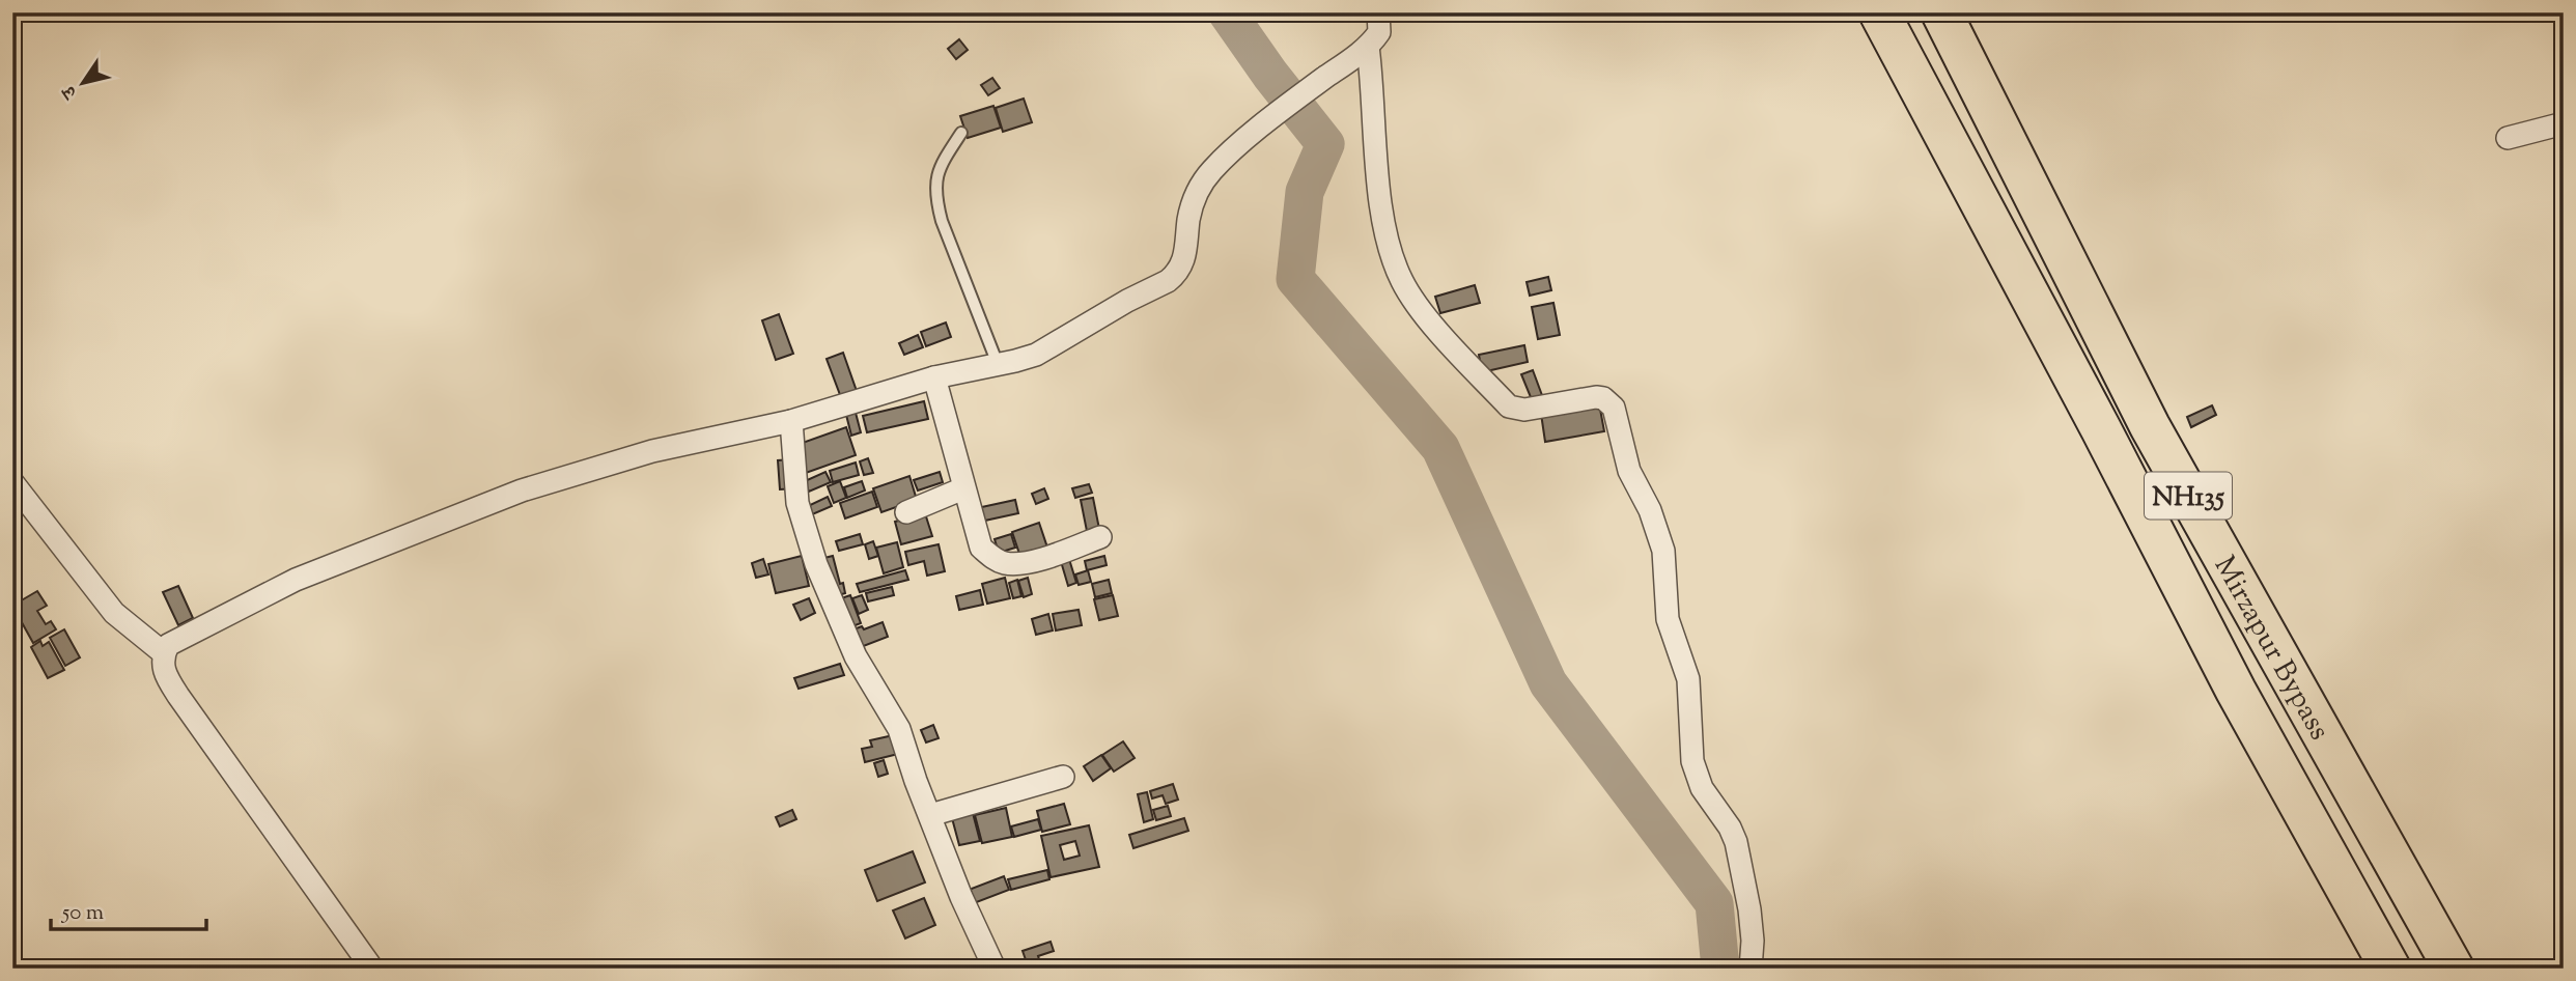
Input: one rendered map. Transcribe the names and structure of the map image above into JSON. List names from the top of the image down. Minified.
{"streets":{"highway":["NH135","Mirzapur Bypass"]},"scale_bar":"50 m","north":"bottom left"}
